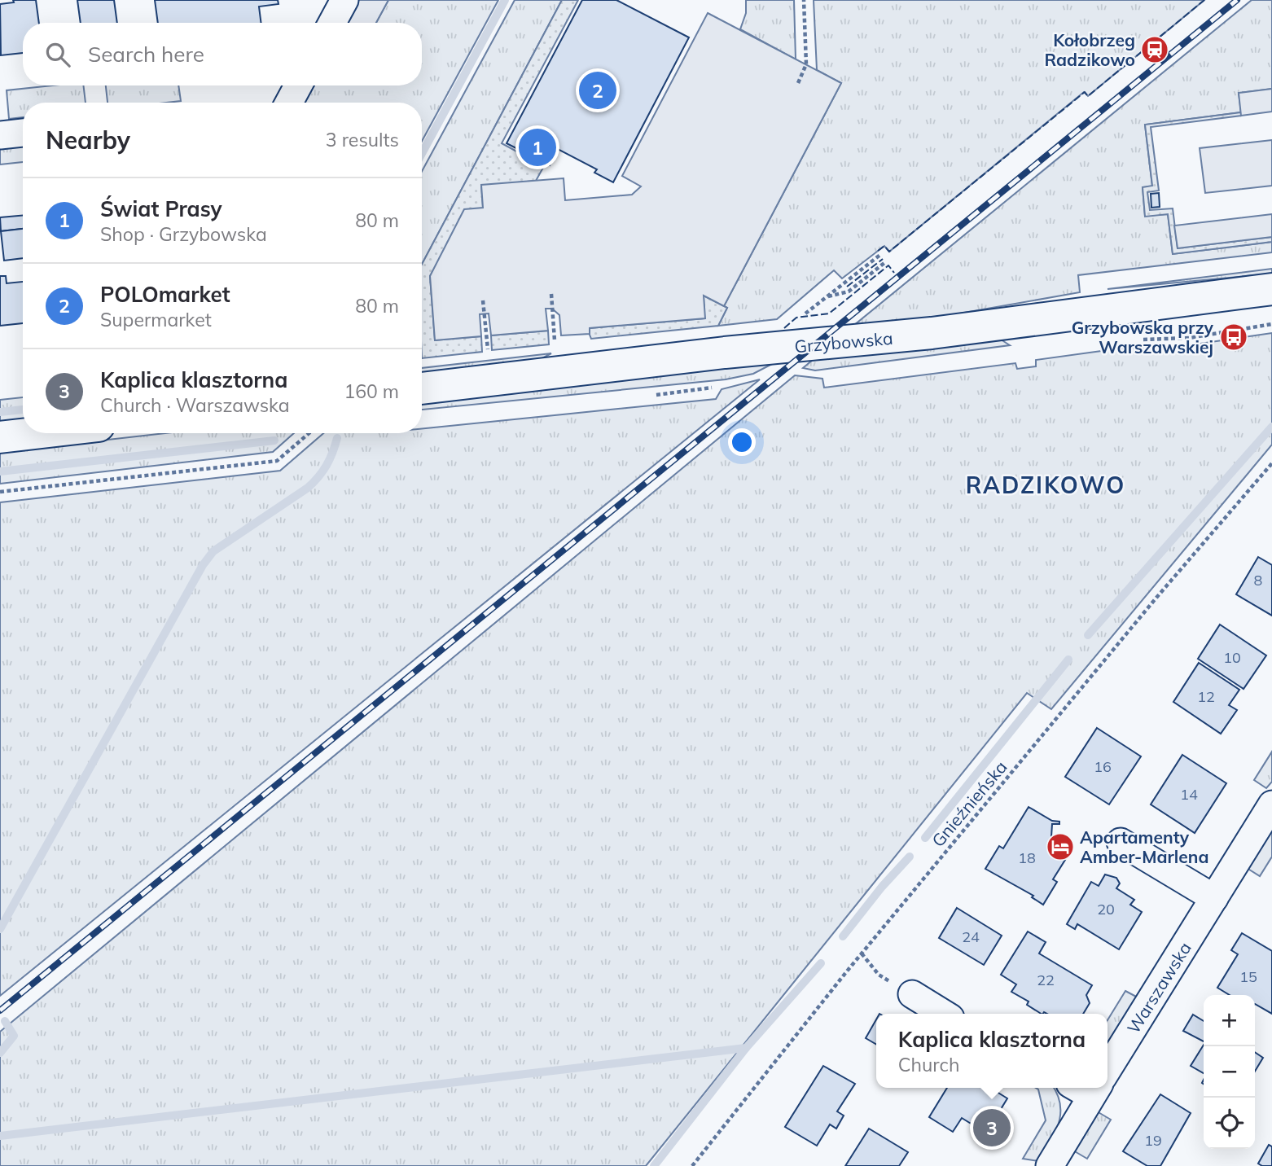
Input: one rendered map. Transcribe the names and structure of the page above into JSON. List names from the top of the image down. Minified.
{"streets":{"street":["Grzybowska","Warszawska"],"path":["Gnieźnieńska"]},"districts":["RADZIKOWO"],"places":{"station":["Kołobrzeg Radzikowo"],"bus stop":["Grzybowska przy Warszawskiej"],"hotel":["Apartamenty Amber-Marlena"]},"house_numbers":["8","10","12","16","14","18","20","24","15","22","19"],"page":{"search":"Search here","pins":["2","1","3"],"heading":["Nearby","3 results"],"list":[{"mark":"1","name":"Świat Prasy","note":"Shop · Grzybowska","value":"80 m"},{"mark":"2","name":"POLOmarket","note":"Supermarket","value":"80 m"},{"mark":"3","name":"Kaplica klasztorna","note":"Church · Warszawska","value":"160 m"}],"map_buttons":["+","−"],"popup":["Kaplica klasztorna","Church"]}}
